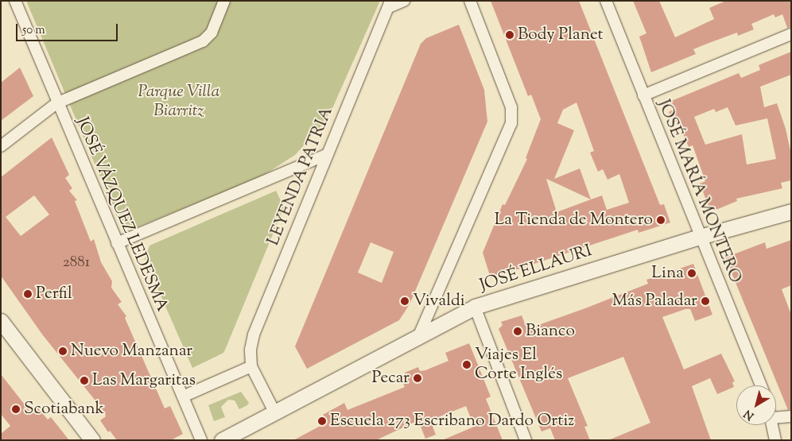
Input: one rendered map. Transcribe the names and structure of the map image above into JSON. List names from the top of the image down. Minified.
{"streets":{"street":["LEYENDA PATRIA","JOSÉ MARÍA MONTERO","JOSÉ VÁZQUEZ LEDESMA","JOSÉ ELLAURI"]},"crossings":[["LEYENDA PATRIA","JOSÉ ELLAURI"],["JOSÉ MARÍA MONTERO","JOSÉ ELLAURI"]],"parks":["Parque Villa Biarritz"],"places":["Body Planet","La Tienda de Montero","Lina","Perfil","Vivaldi","Más Paladar","Bianco","Nuevo Manzanar","Viajes El Corte Inglés","Pecar","Las Margaritas","Scotiabank","Escuela 273 Escribano Dardo Ortiz"],"house_numbers":["2881"],"scale_bar":"50 m","north":"bottom left"}
